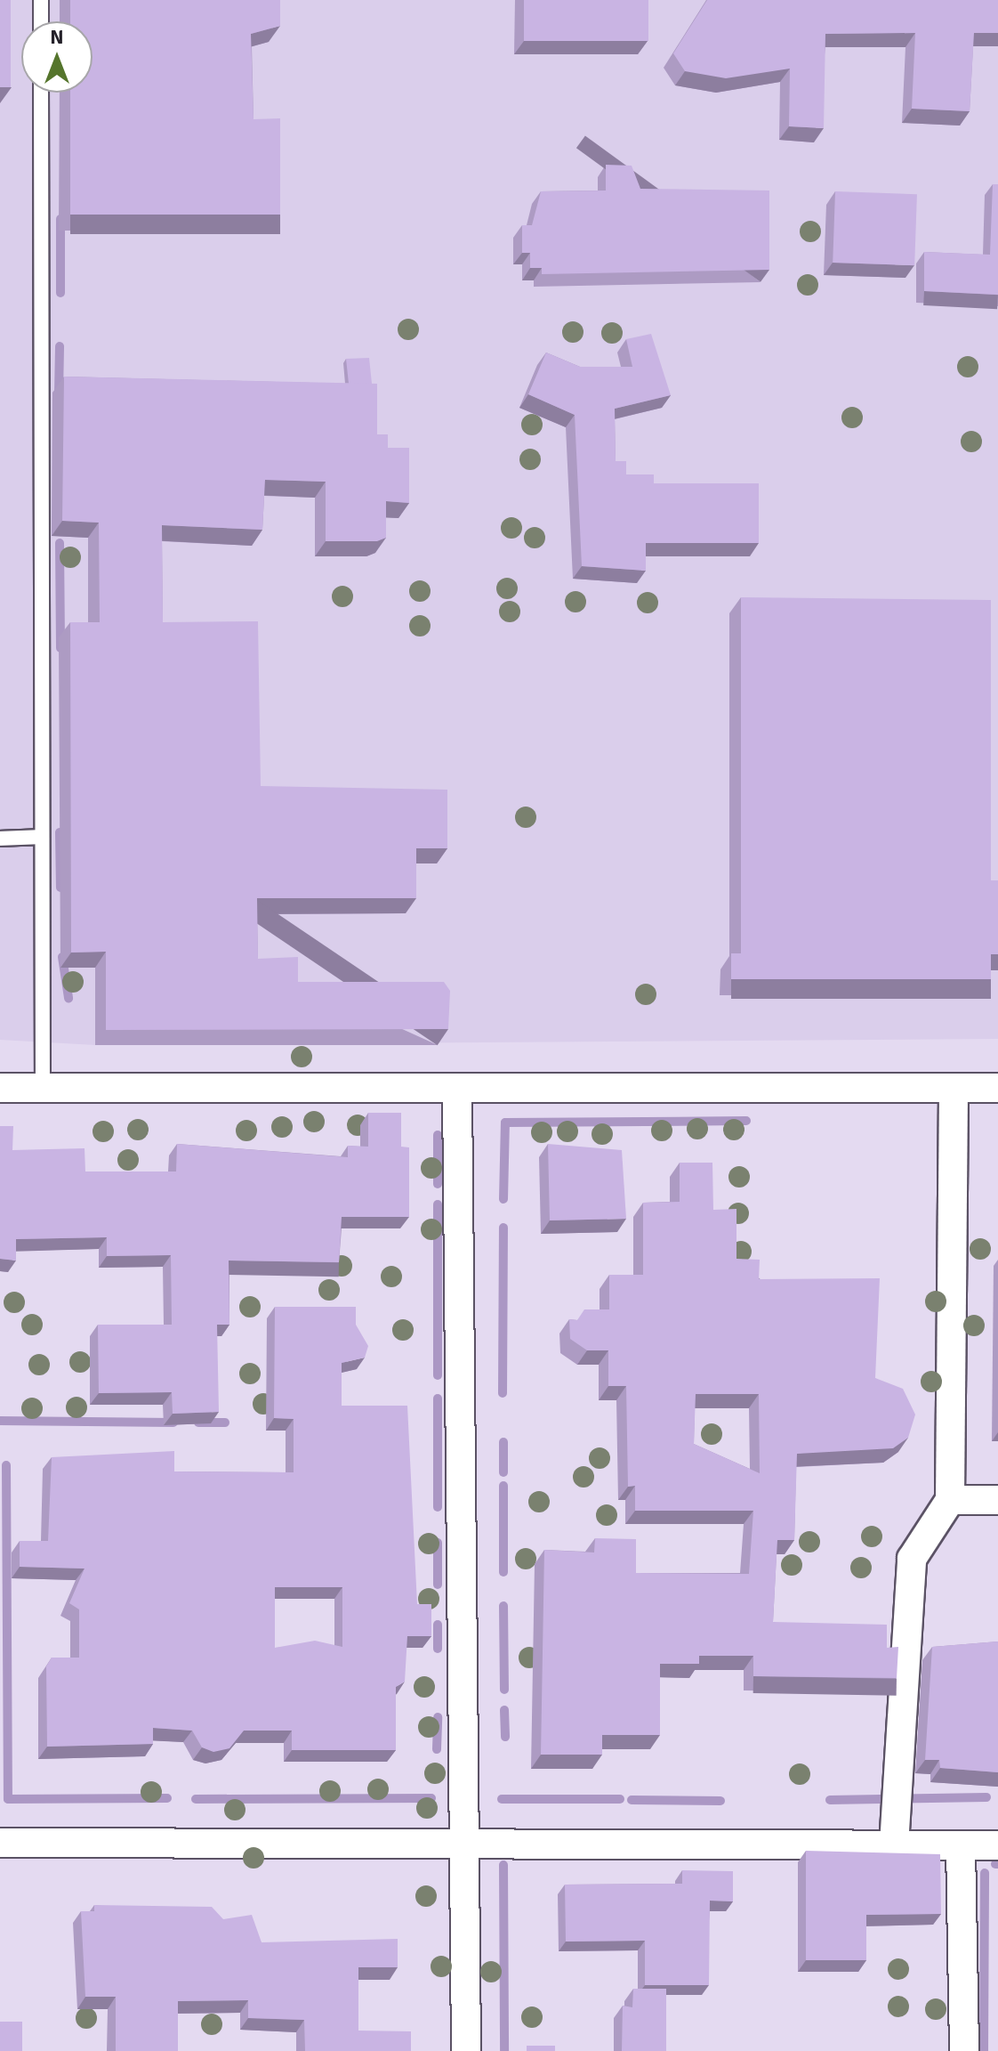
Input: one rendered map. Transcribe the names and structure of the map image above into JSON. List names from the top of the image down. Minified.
{"north":"top"}
